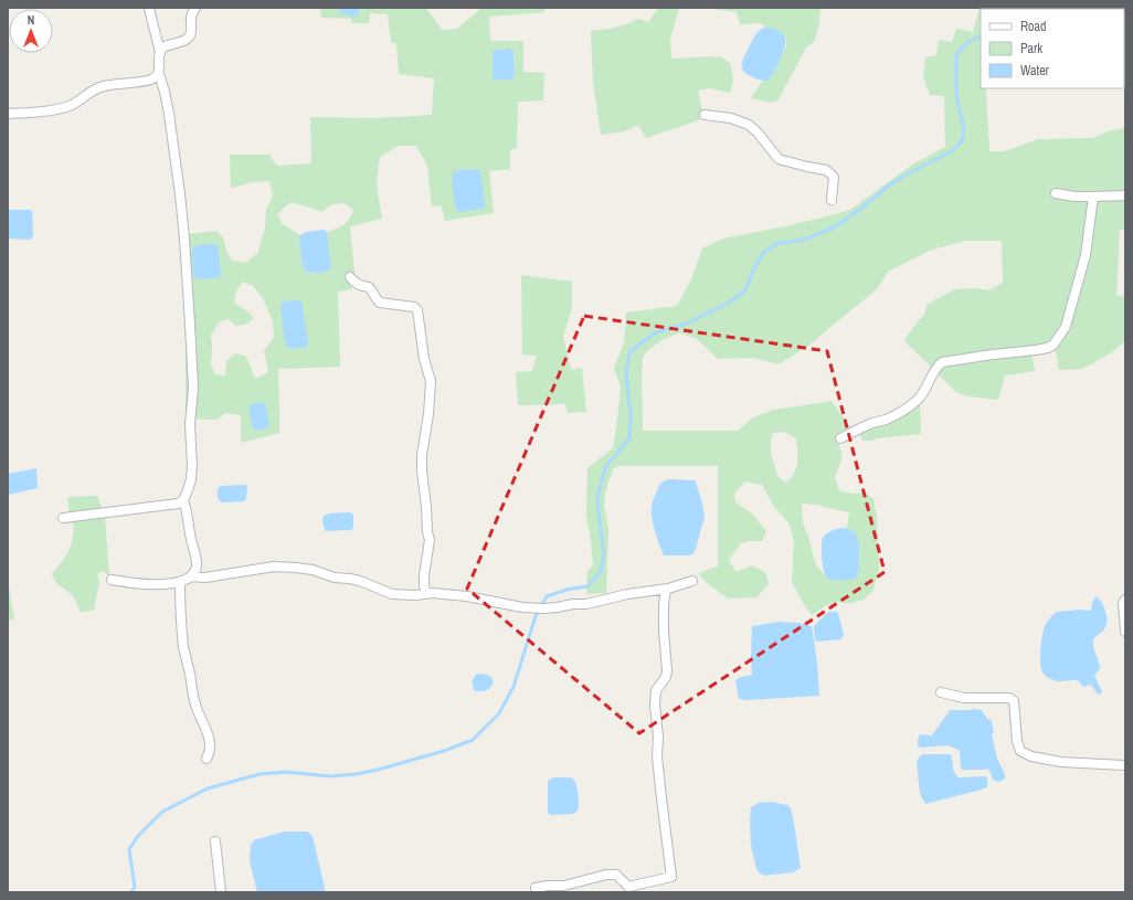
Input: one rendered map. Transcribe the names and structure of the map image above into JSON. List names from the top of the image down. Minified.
{"legend":["Road","Park","Water"],"north":"top"}
